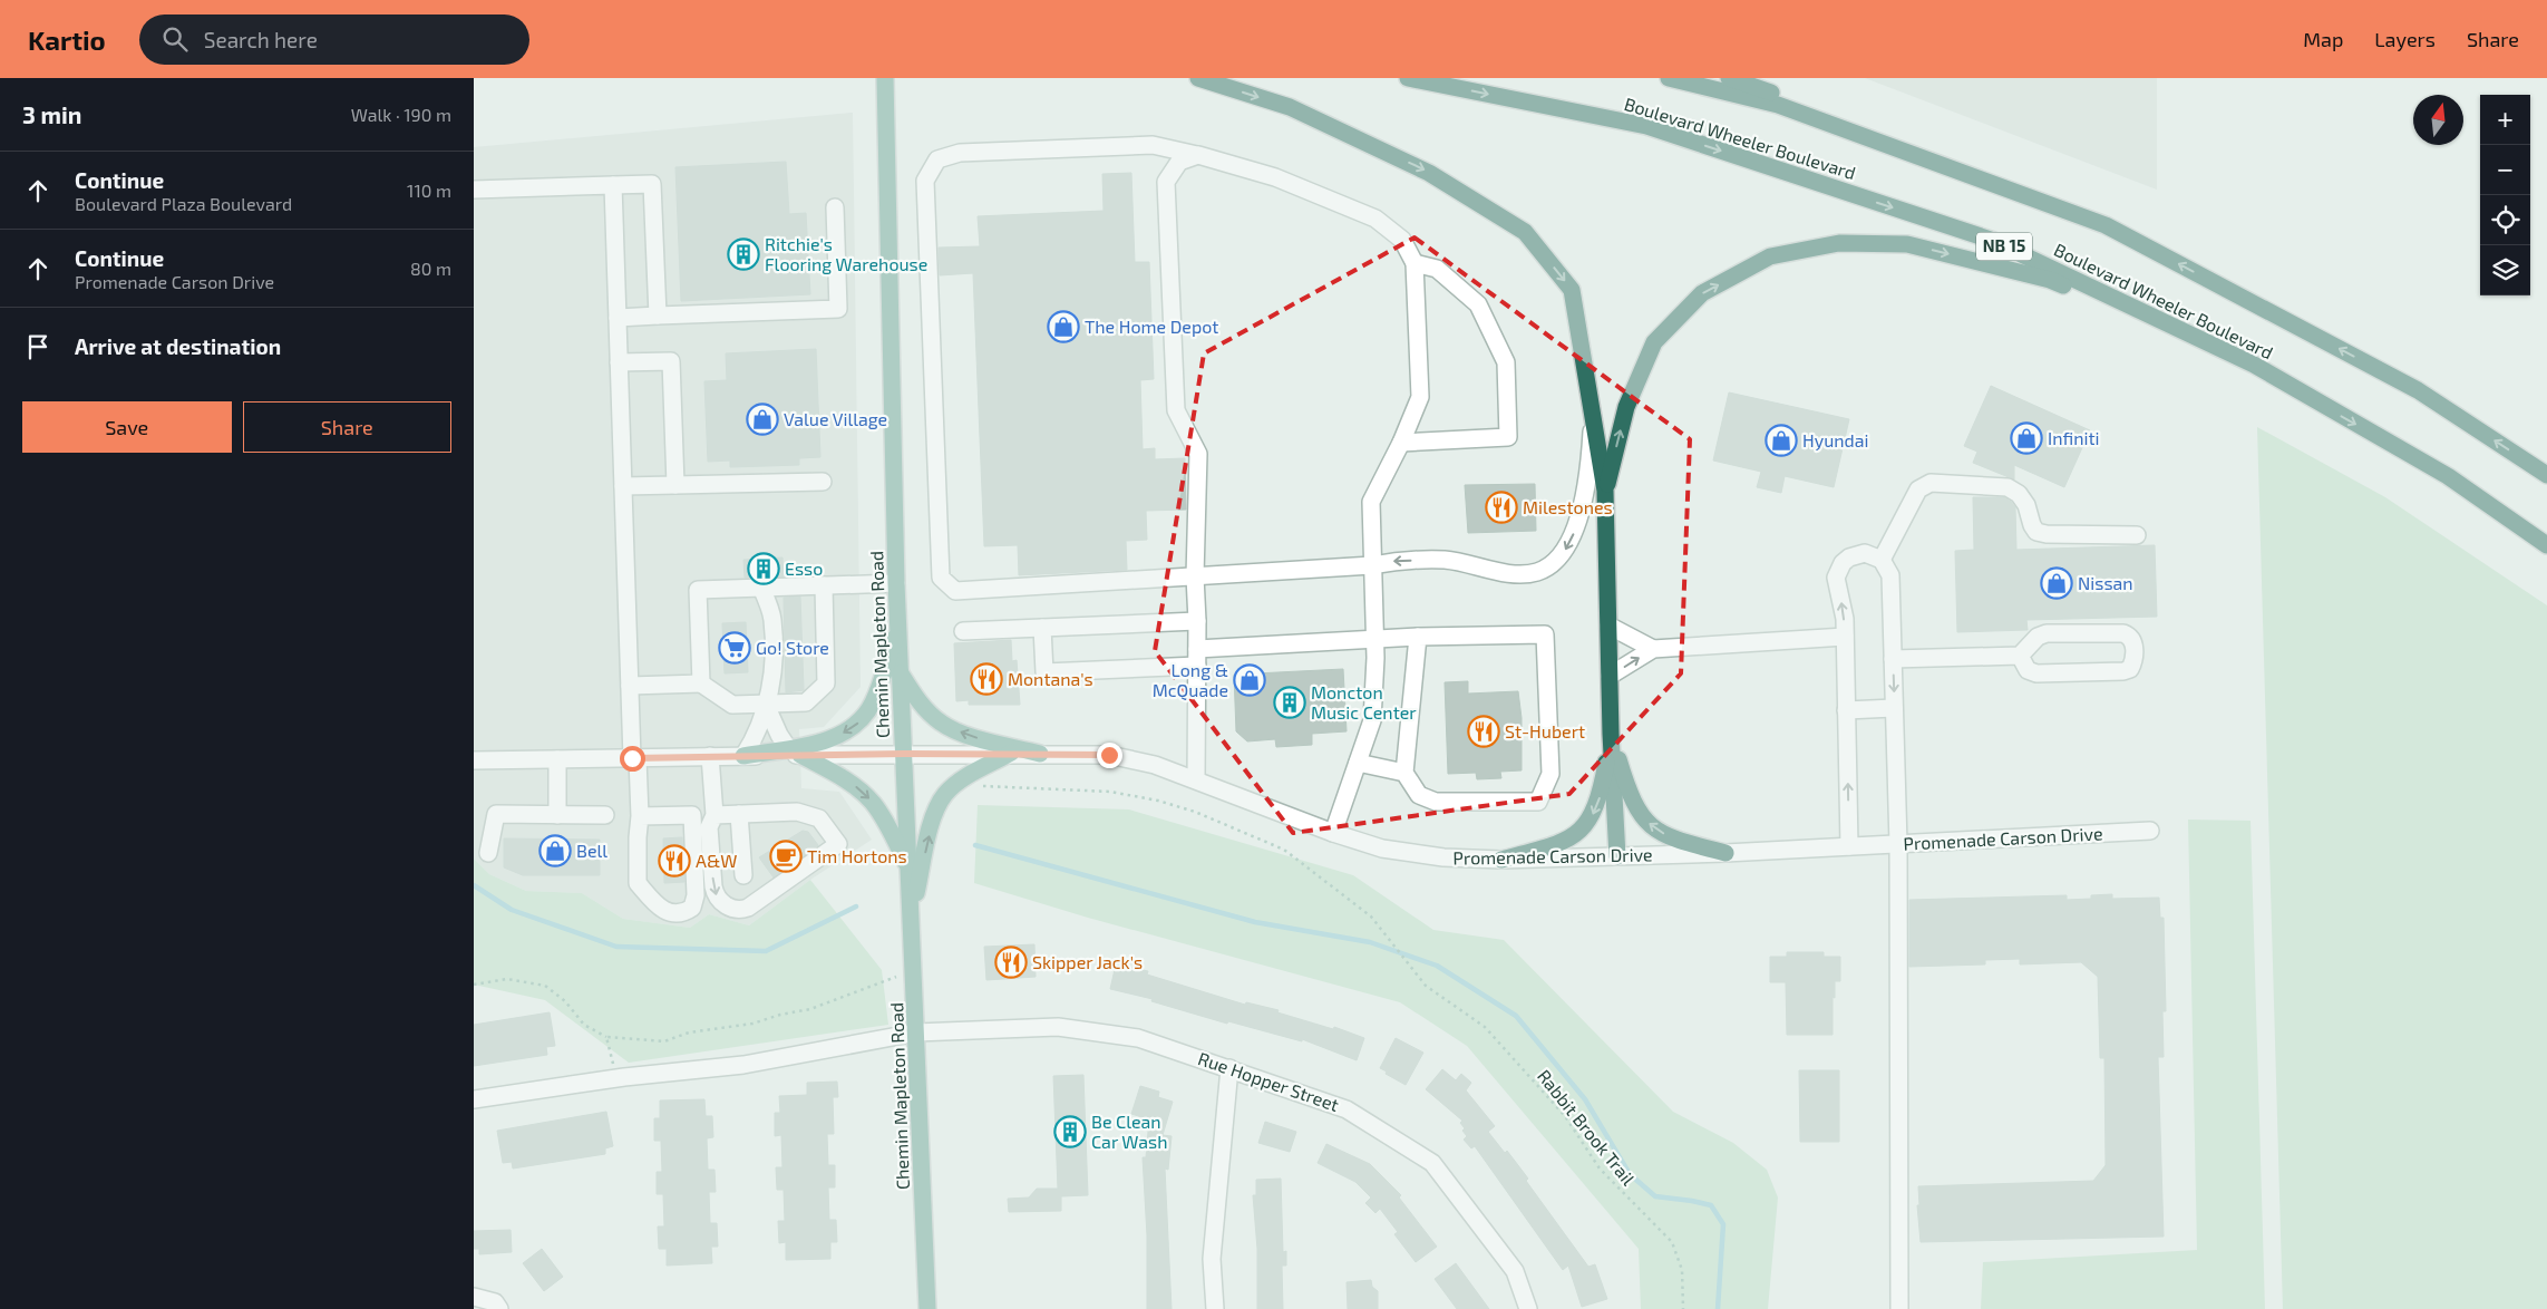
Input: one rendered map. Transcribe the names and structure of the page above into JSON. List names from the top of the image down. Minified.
{"streets":{"highway":["Boulevard Wheeler Boulevard","NB 15"],"main road":["Chemin Mapleton Road"],"street":["Promenade Carson Drive","Rue Hopper Street"],"path":["Rabbit Brook Trail"]},"crossings":[["Chemin Mapleton Road","Promenade Carson Drive"],["Chemin Mapleton Road","Rue Hopper Street"]],"places":{"building":["Ritchie's Flooring Warehouse","Esso","Moncton Music Center","Be Clean Car Wash"],"shop":["The Home Depot","Value Village","Infiniti","Hyundai","Nissan","Long & McQuade","Bell"],"restaurant":["Milestones","Montana's","St-Hubert","A&W","Skipper Jack's"],"supermarket":["Go! Store"],"cafe":["Tim Hortons"]},"north":"top","page":{"header":"Kartio","search":"Search here","nav":["Map","Layers","Share"],"heading":["3 min","Walk · 190 m"],"map_buttons":["+","−"],"list":[["Continue","Boulevard Plaza Boulevard","110 m"],["Continue","Promenade Carson Drive","80 m"],"Arrive at destination"],"buttons":["Save","Share"]}}
